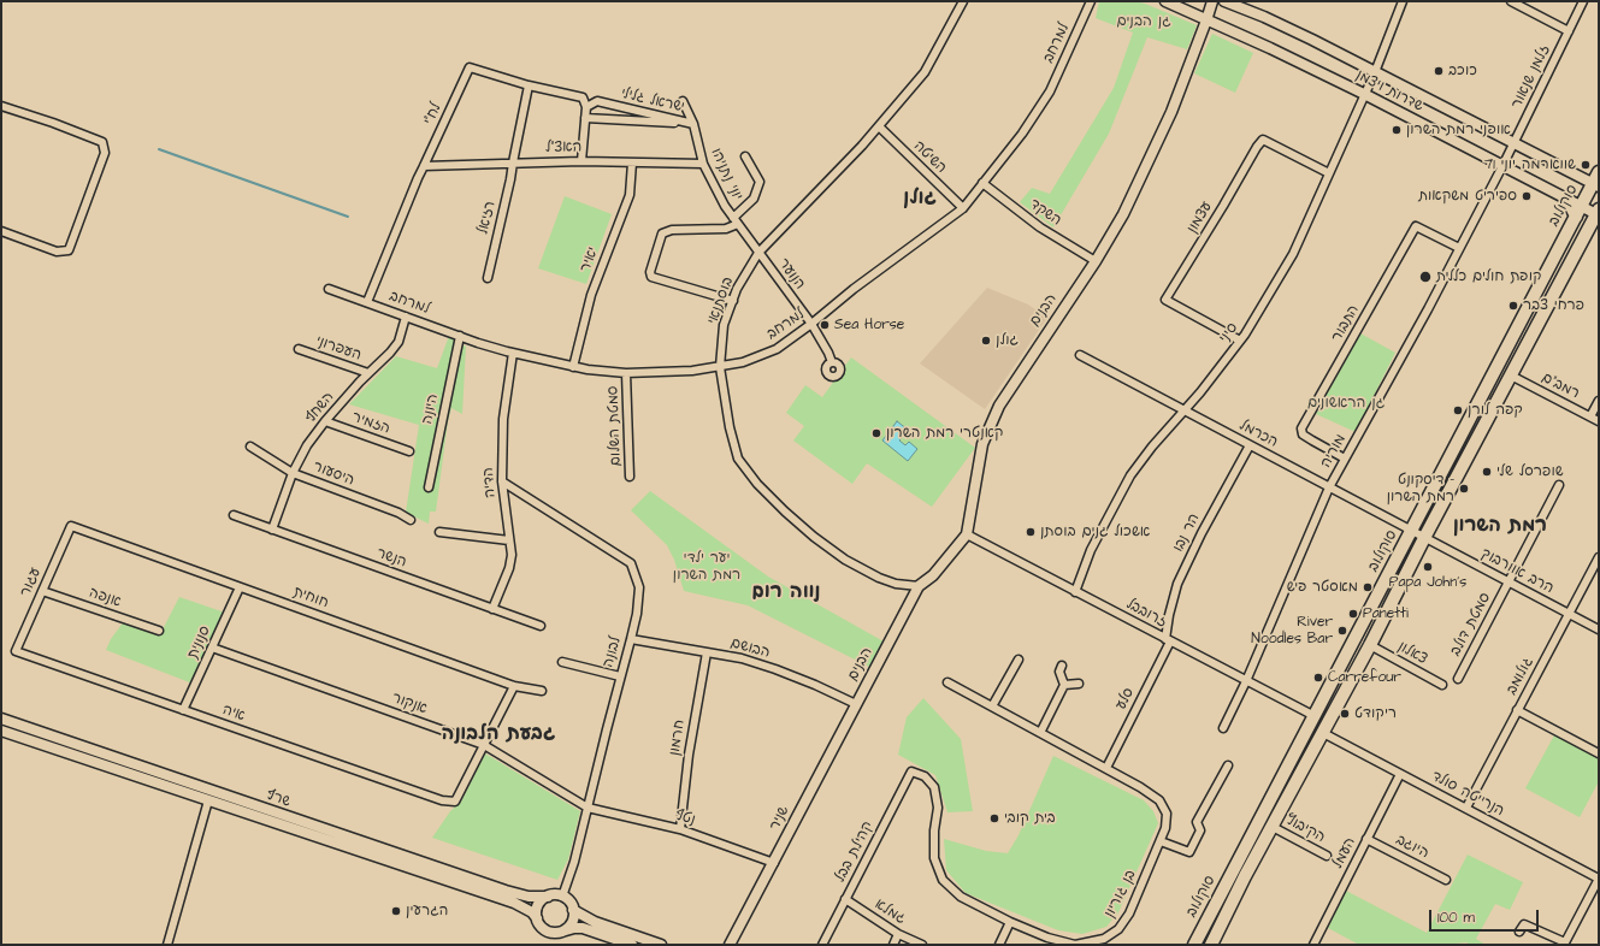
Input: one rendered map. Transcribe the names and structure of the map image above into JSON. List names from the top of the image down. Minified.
{"streets":{"main road":["סוקולוב"],"street":["למרחב","זלמן שנאור","שדרות ויצמן","ישראל גלילי","לח\"י","האצ\"ל","השיטה","יוני נתניהו","השקד","רזיאל","עצמון","יאיר","הנוער","בוסתנאי","הבנים","התבור","סיני","העפרוני","רמב\"ם","השחף","היונה","הזמיר","סמטת השלום","הכרמל","מוריה","היסעור","הדיה","הר נבו","הנשר","הרב אוורבוך","עגור","אנפה","חוחית","זרובבל","סמטת דולב","סנונית","הבושם","לבונה","צאלון","גולומב","סלע","אנקור","איה","חרמון","הנרייטה סולד","שרף","נטף","שניר","הקיבוץ","היוגב","קהילת בבל","העמל","בן גוריון","גמלא"]},"crossings":[["למרחב","לח\"י"],["למרחב","השיטה"],["למרחב","השקד"],["למרחב","יאיר"],["למרחב","הנוער"],["למרחב","בוסתנאי"],["למרחב","השחף"],["למרחב","היונה"],["למרחב","סמטת השלום"],["למרחב","הדיה"],["זלמן שנאור","שדרות ויצמן"],["זלמן שנאור","מוריה"],["שדרות ויצמן","סוקולוב"],["שדרות ויצמן","הבנים"],["שדרות ויצמן","סיני"],["שדרות ויצמן","מוריה"],["ישראל גלילי","יוני נתניהו"],["לח\"י","האצ\"ל"],["האצ\"ל","יוני נתניהו"],["האצ\"ל","רזיאל"],["האצ\"ל","יאיר"],["השיטה","בוסתנאי"],["יוני נתניהו","הנוער"],["יוני נתניהו","בוסתנאי"],["סוקולוב","רמב\"ם"],["סוקולוב","הכרמל"],["סוקולוב","הרב אוורבוך"],["סוקולוב","זרובבל"],["סוקולוב","צאלון"],["סוקולוב","הנרייטה סולד"],["סוקולוב","הקיבוץ"],["השקד","הבנים"],["עצמון","סיני"],["הנוער","בוסתנאי"],["בוסתנאי","הבנים"],["הבנים","זרובבל"],["הבנים","הבושם"],["הבנים","שניר"],["התבור","מוריה"],["סיני","הכרמל"],["סיני","זרובבל"],["העפרוני","השחף"],["השחף","הזמיר"],["השחף","היסעור"],["השחף","הנשר"],["הכרמל","מוריה"],["הכרמל","הר נבו"],["הכרמל","הרב אוורבוך"],["מוריה","זרובבל"],["הדיה","הנשר"],["הדיה","לבונה"],["הר נבו","זרובבל"],["הר נבו","סלע"],["הרב אוורבוך","סמטת דולב"],["הרב אוורבוך","גולומב"],["עגור","אנפה"],["עגור","חוחית"],["עגור","איה"],["חוחית","סנונית"],["זרובבל","סלע"],["סנונית","אנקור"],["סנונית","איה"],["הבושם","לבונה"],["הבושם","חרמון"],["הבושם","שניר"],["לבונה","אנקור"],["לבונה","שרף"],["לבונה","נטף"],["גולומב","הנרייטה סולד"],["סלע","בן גוריון"],["אנקור","איה"],["אנקור","נטף"],["חרמון","נטף"],["הנרייטה סולד","העמל"],["נטף","שניר"],["היוגב","העמל"],["קהילת בבל","בן גוריון"],["קהילת בבל","גמלא"]],"districts":["גולן","רמת השרון","נווה רום","גבעת הלבונה"],"parks":["גן הבנים","גן הראשונים","יער ילדי רמת השרון"],"places":["כוכב","אופני רמת השרון","שווארמה יוני 71","ספיריט משקאות","קופת חולים כללית","פרחי צבר","Sea Horse","גולן","קפה לורן","קאנטרי רמת השרון","שופרסל שלי","דיסקונט - רמת השרון","אשכול גנים בוסתן","Papa John's","מאסטר פיש","Panetti","River Noodles Bar","Carrefour","ריקודט","בית קובי","הגרעין"],"scale_bar":"100 m"}
